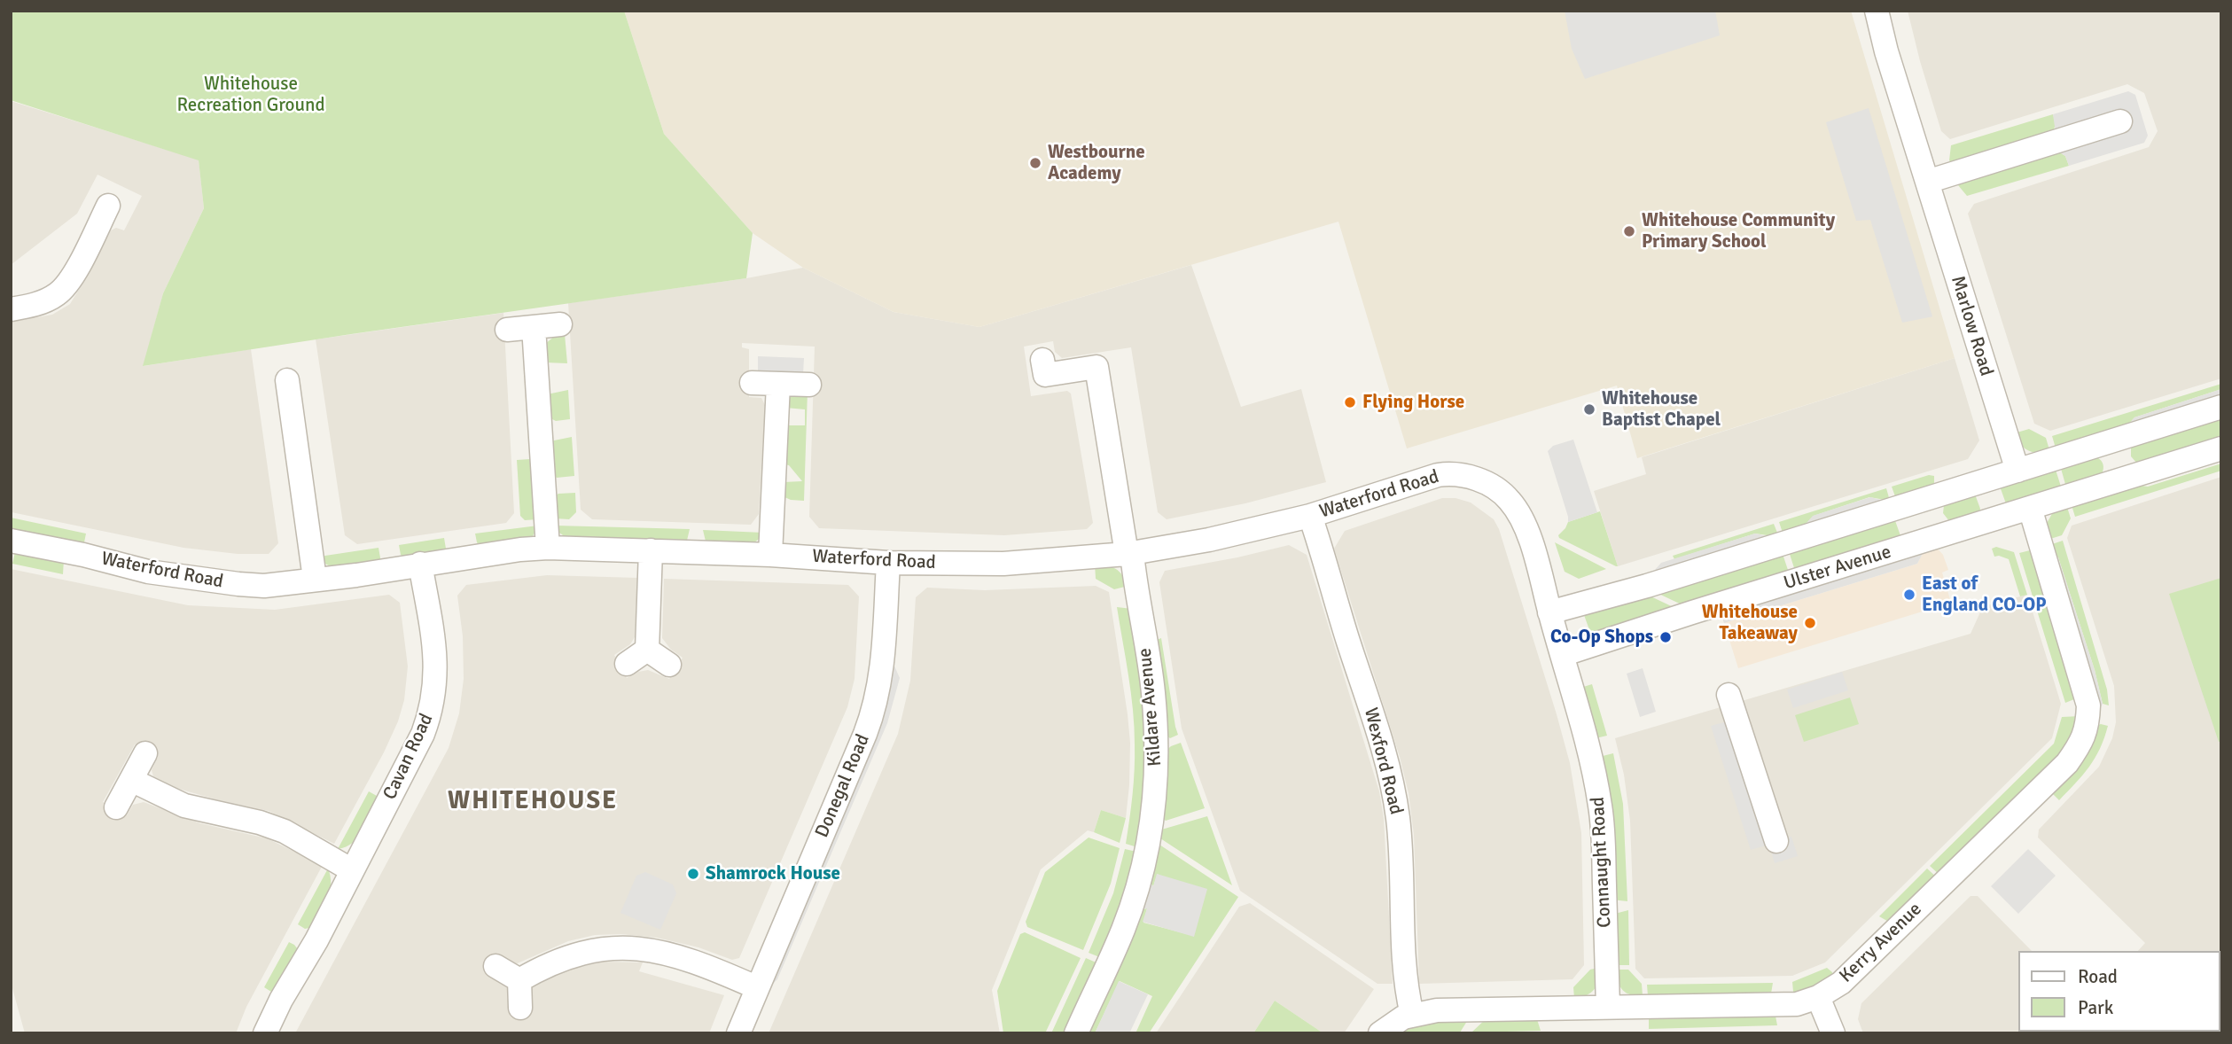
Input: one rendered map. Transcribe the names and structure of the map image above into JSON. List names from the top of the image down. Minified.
{"streets":{"street":["Marlow Road","Waterford Road","Ulster Avenue","Kildare Avenue","Cavan Road","Wexford Road","Donegal Road","Connaught Road","Kerry Avenue"]},"crossings":[["Waterford Road","Kildare Avenue"],["Waterford Road","Cavan Road"],["Waterford Road","Wexford Road"],["Waterford Road","Donegal Road"],["Waterford Road","Connaught Road"],["Ulster Avenue","Connaught Road"],["Ulster Avenue","Kerry Avenue"],["Wexford Road","Kerry Avenue"],["Connaught Road","Kerry Avenue"]],"districts":["WHITEHOUSE"],"parks":["Whitehouse Recreation Ground"],"places":["Westbourne Academy","Whitehouse Community Primary School","Flying Horse","Whitehouse Baptist Chapel","East of England CO-OP","Whitehouse Takeaway","Co-Op Shops","Shamrock House"],"legend":["Road","Park"]}
